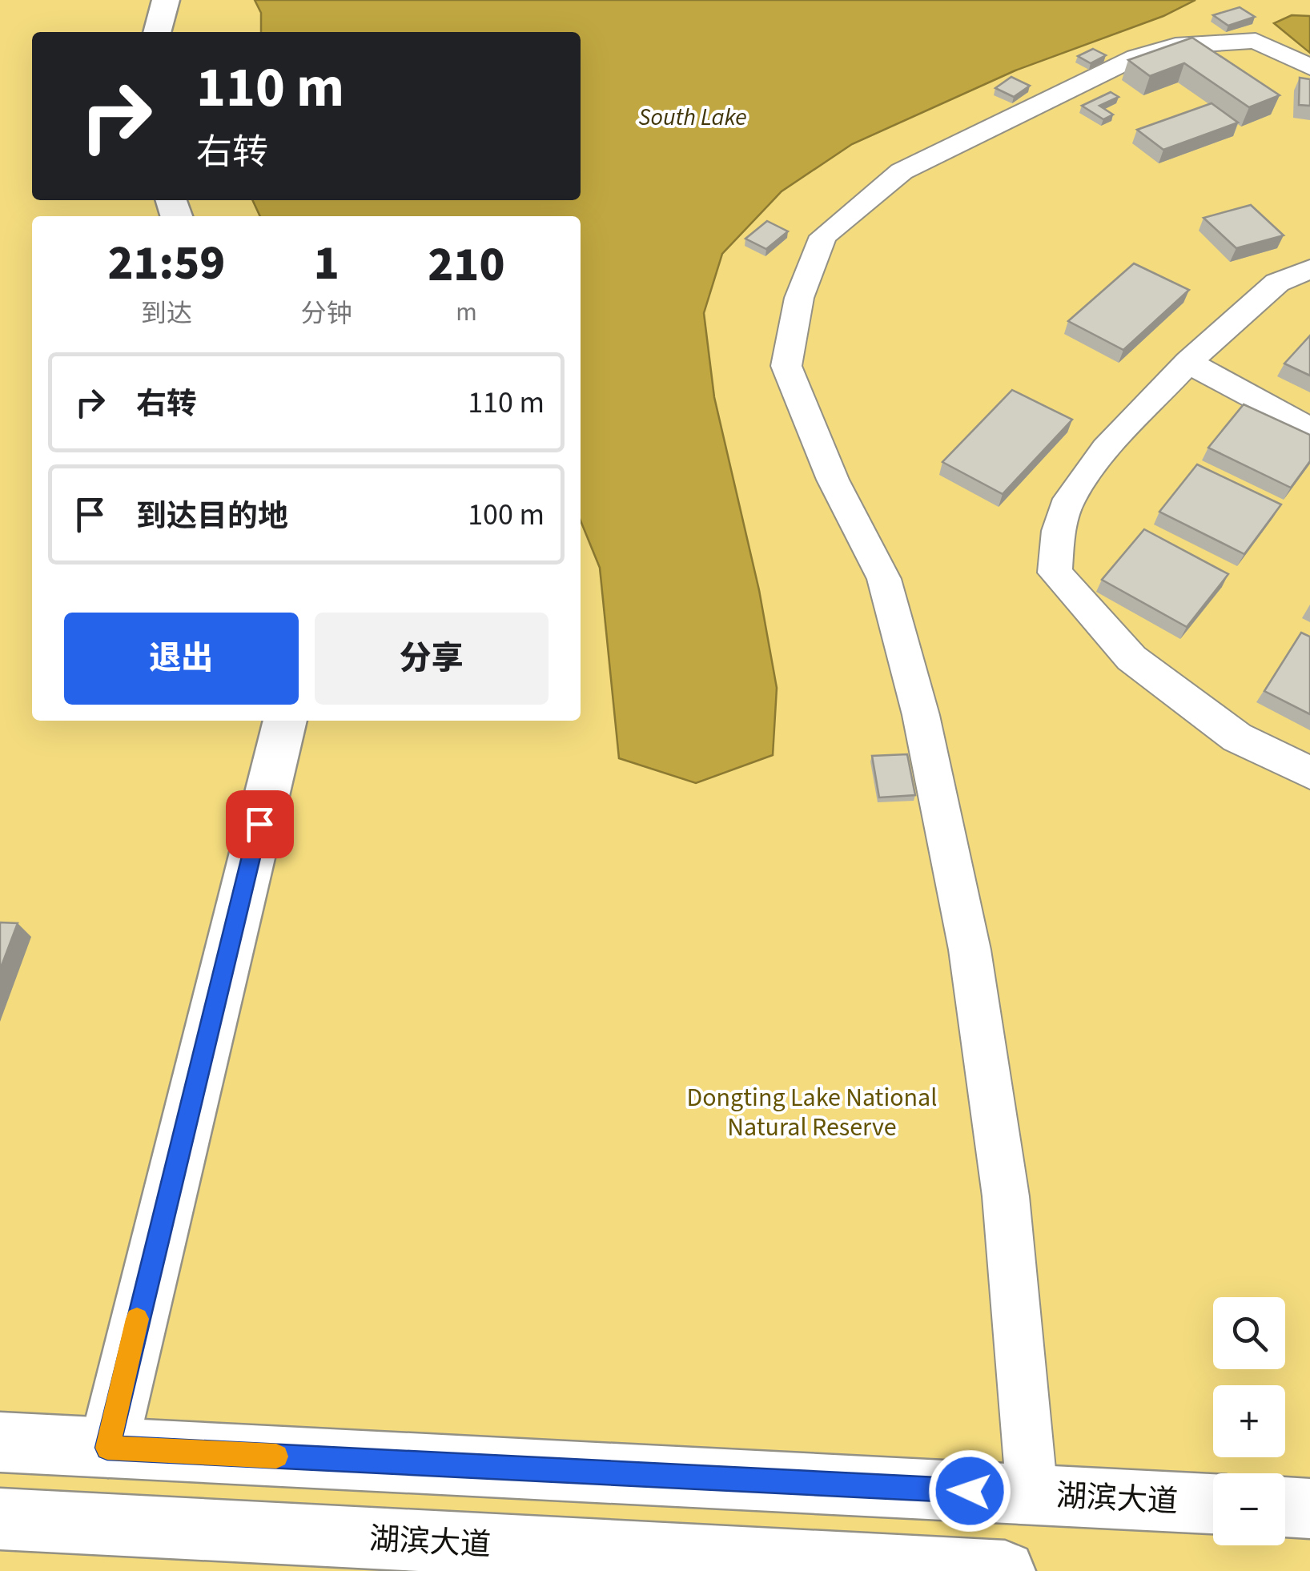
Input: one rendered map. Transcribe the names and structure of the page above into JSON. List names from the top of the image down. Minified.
{"streets":{"main road":["湖滨大道"]},"water":["South Lake"],"parks":["Dongting Lake National Natural Reserve"],"page":{"turn":["110 m","右转"],"eta":["21:59","到达","1","分钟","210","m"],"list":[{"name":"右转","value":"110 m"},{"name":"到达目的地","value":"100 m"}],"buttons":["退出","分享"],"map_buttons":["+","−"]}}
